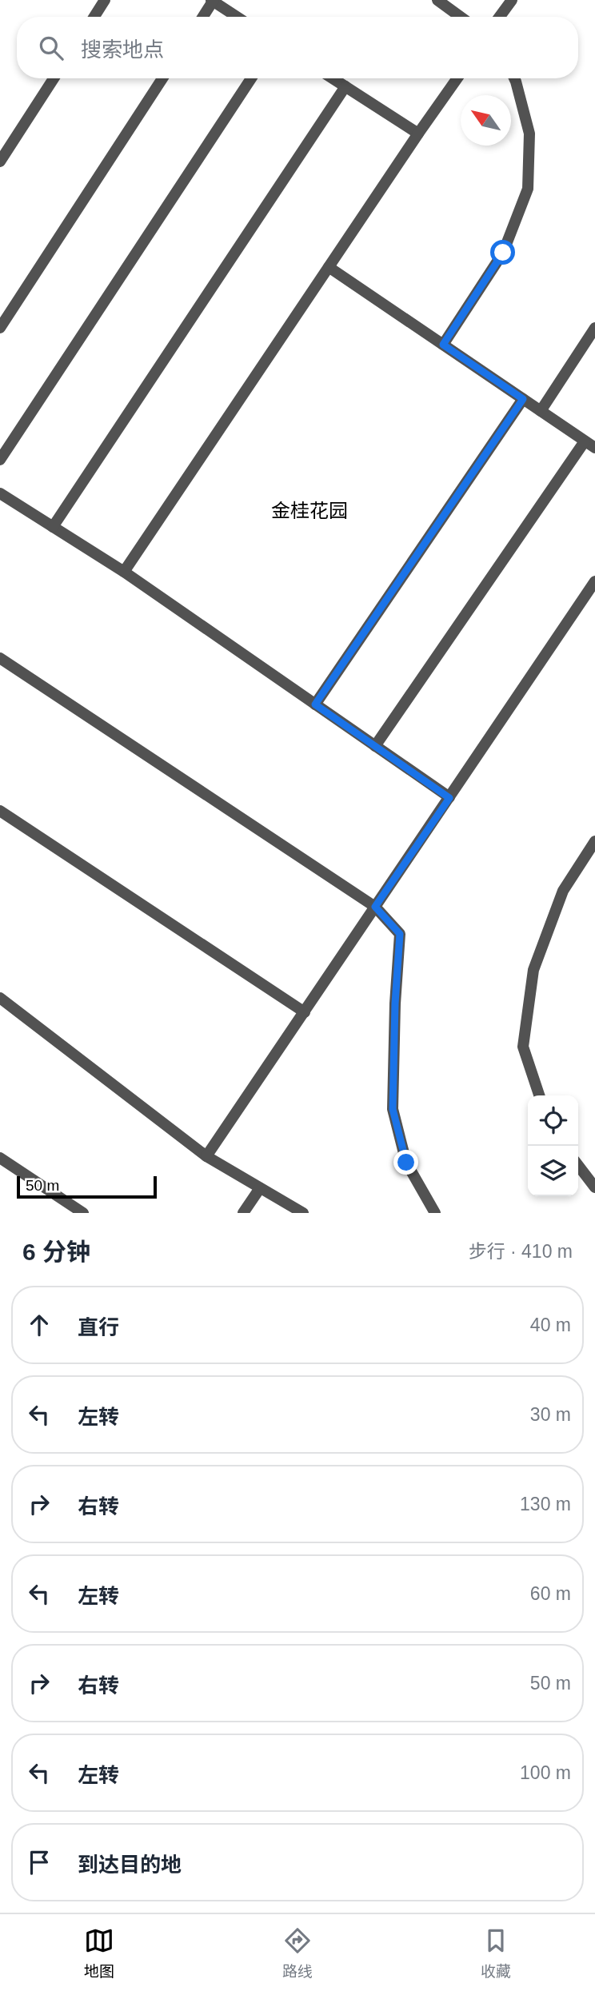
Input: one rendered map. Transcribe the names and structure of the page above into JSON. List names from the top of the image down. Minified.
{"districts":["金桂花园"],"scale_bar":"50 m","north":"top left","page":{"search":"搜索地点","scale":"50 m","heading":["6 分钟","步行 · 410 m"],"list":[["直行","40 m"],["左转","30 m"],["右转","130 m"],["左转","60 m"],["右转","50 m"],["左转","100 m"],"到达目的地"],"nav":["地图","路线","收藏"]}}
